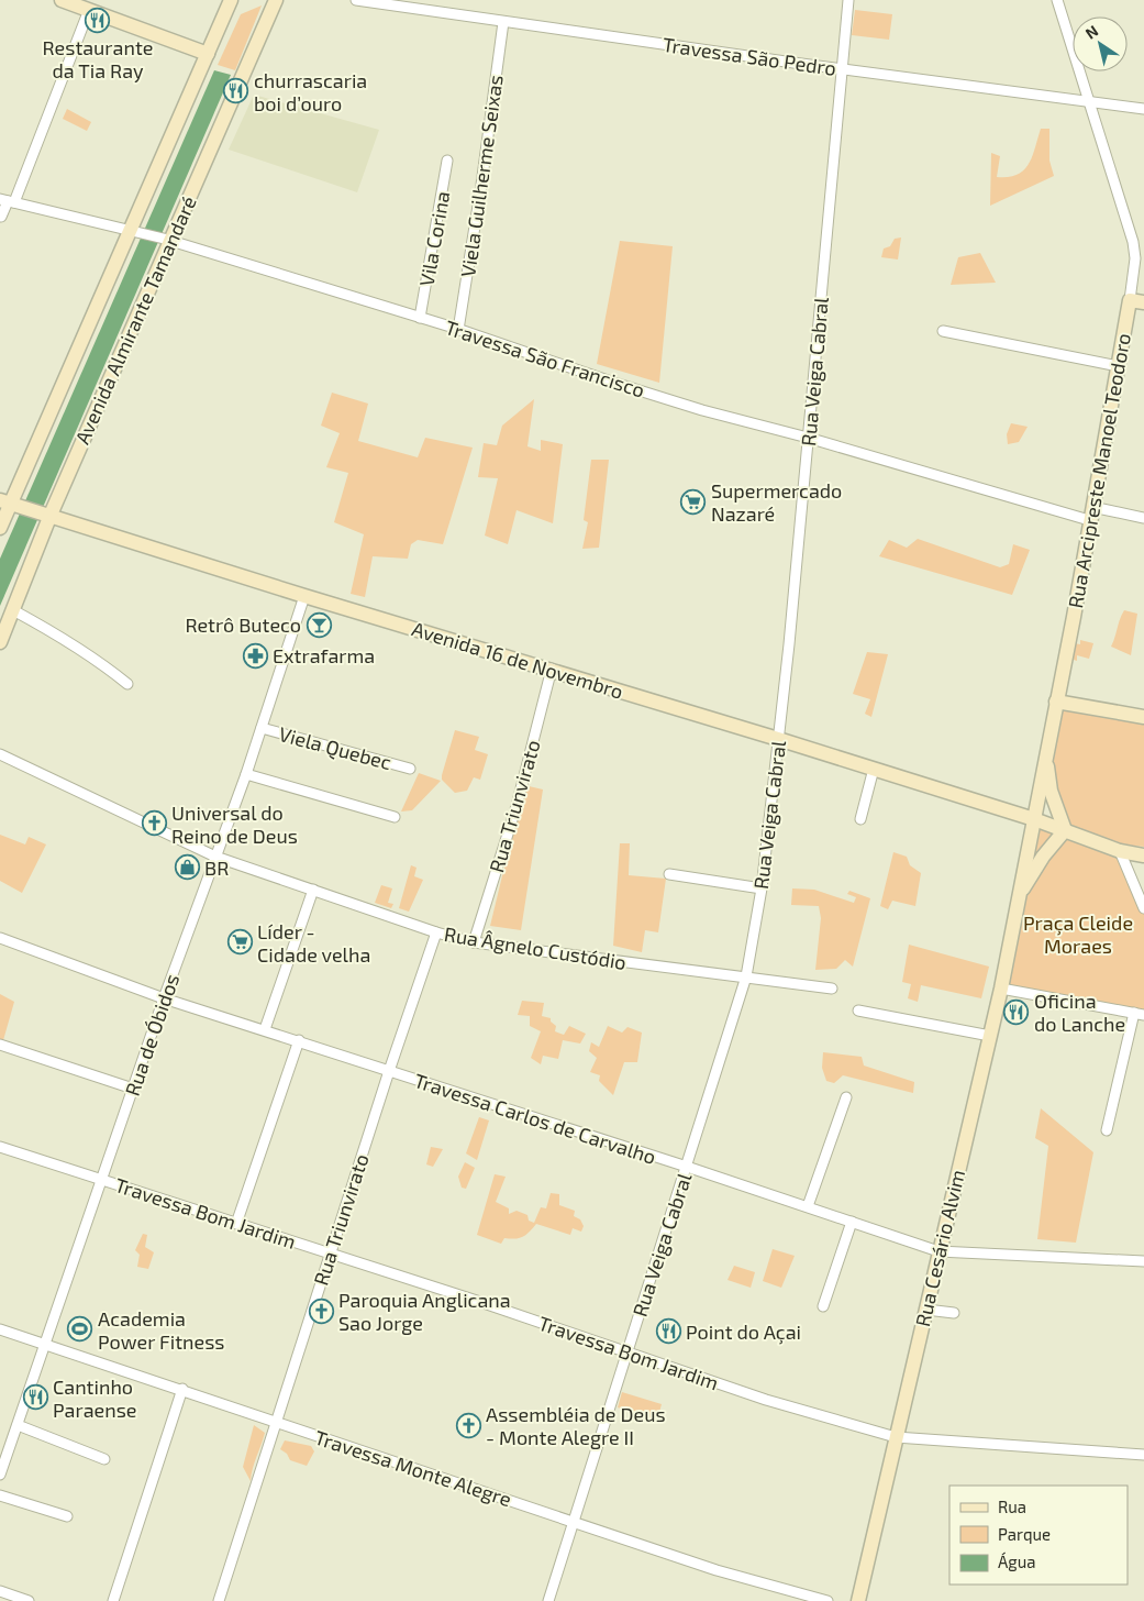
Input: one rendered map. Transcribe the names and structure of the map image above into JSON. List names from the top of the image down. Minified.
{"streets":{"main road":["Avenida Almirante Tamandaré","Rua Arcipreste Manoel Teodoro","Avenida 16 de Novembro","Rua Cesário Alvim"],"street":["Travessa São Pedro","Viela Guilherme Seixas","Vila Corina","Travessa São Francisco","Rua Veiga Cabral","Viela Quebec","Rua Triunvirato","Rua Âgnelo Custódio","Rua de Óbidos","Travessa Carlos de Carvalho","Travessa Bom Jardim","Travessa Monte Alegre"]},"crossings":[["Travessa São Pedro","Viela Guilherme Seixas"],["Travessa São Pedro","Rua Veiga Cabral"],["Travessa São Pedro","Rua Arcipreste Manoel Teodoro"],["Viela Guilherme Seixas","Travessa São Francisco"],["Vila Corina","Travessa São Francisco"],["Avenida Almirante Tamandaré","Travessa São Francisco"],["Avenida Almirante Tamandaré","Avenida 16 de Novembro"],["Travessa São Francisco","Rua Veiga Cabral"],["Travessa São Francisco","Rua Arcipreste Manoel Teodoro"],["Rua Veiga Cabral","Avenida 16 de Novembro"],["Rua Veiga Cabral","Rua Âgnelo Custódio"],["Rua Veiga Cabral","Travessa Carlos de Carvalho"],["Rua Veiga Cabral","Travessa Bom Jardim"],["Rua Veiga Cabral","Travessa Monte Alegre"],["Rua Arcipreste Manoel Teodoro","Avenida 16 de Novembro"],["Rua Arcipreste Manoel Teodoro","Rua Cesário Alvim"],["Avenida 16 de Novembro","Rua Triunvirato"],["Avenida 16 de Novembro","Rua de Óbidos"],["Avenida 16 de Novembro","Rua Cesário Alvim"],["Viela Quebec","Rua de Óbidos"],["Rua Triunvirato","Rua Âgnelo Custódio"],["Rua Triunvirato","Travessa Carlos de Carvalho"],["Rua Triunvirato","Travessa Bom Jardim"],["Rua Triunvirato","Travessa Monte Alegre"],["Rua Âgnelo Custódio","Rua de Óbidos"],["Rua de Óbidos","Travessa Carlos de Carvalho"],["Rua de Óbidos","Travessa Bom Jardim"],["Rua de Óbidos","Travessa Monte Alegre"],["Travessa Carlos de Carvalho","Rua Cesário Alvim"],["Travessa Bom Jardim","Rua Cesário Alvim"]],"parks":["Praça Cleide Moraes"],"places":{"restaurant":["Restaurante da Tia Ray","churrascaria boi d’ouro","Oficina do Lanche","Point do Açai","Cantinho Paraense"],"supermarket":["Supermercado Nazaré","Líder - Cidade velha"],"bar":["Retrô Buteco"],"pharmacy":["Extrafarma"],"church":["Universal do Reino de Deus","Paroquia Anglicana Sao Jorge","Assembléia de Deus - Monte Alegre II"],"shop":["BR"],"sports":["Academia Power Fitness"]},"legend":["Rua","Parque","Água"],"north":"top left"}
